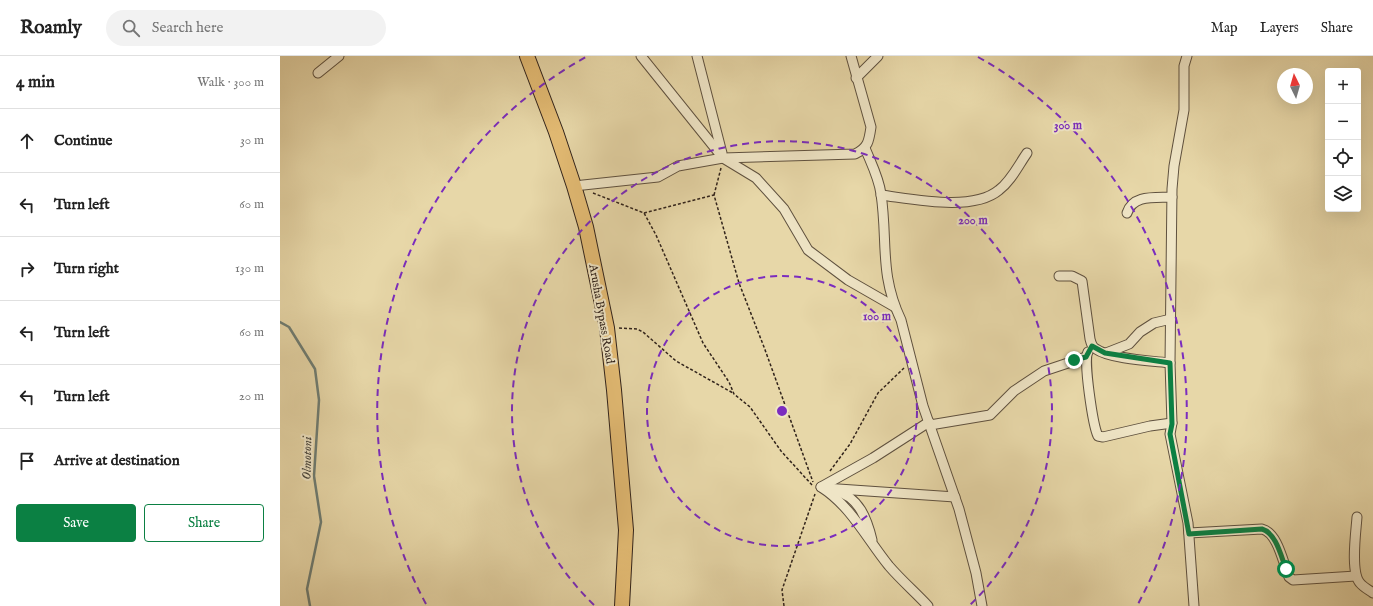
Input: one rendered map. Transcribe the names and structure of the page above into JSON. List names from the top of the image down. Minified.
{"streets":{"main road":["Arusha Bypass Road"]},"water":["Olmotoni"],"north":"top","page":{"header":"Roamly","search":"Search here","nav":["Map","Layers","Share"],"heading":["4 min","Walk · 300 m"],"map_buttons":["+","−"],"list":[["Continue","30 m"],["Turn left","60 m"],["Turn right","130 m"],["Turn left","60 m"],["Turn left","20 m"],"Arrive at destination"],"buttons":["Save","Share"]},"rings":["300 m","200 m","100 m"]}
